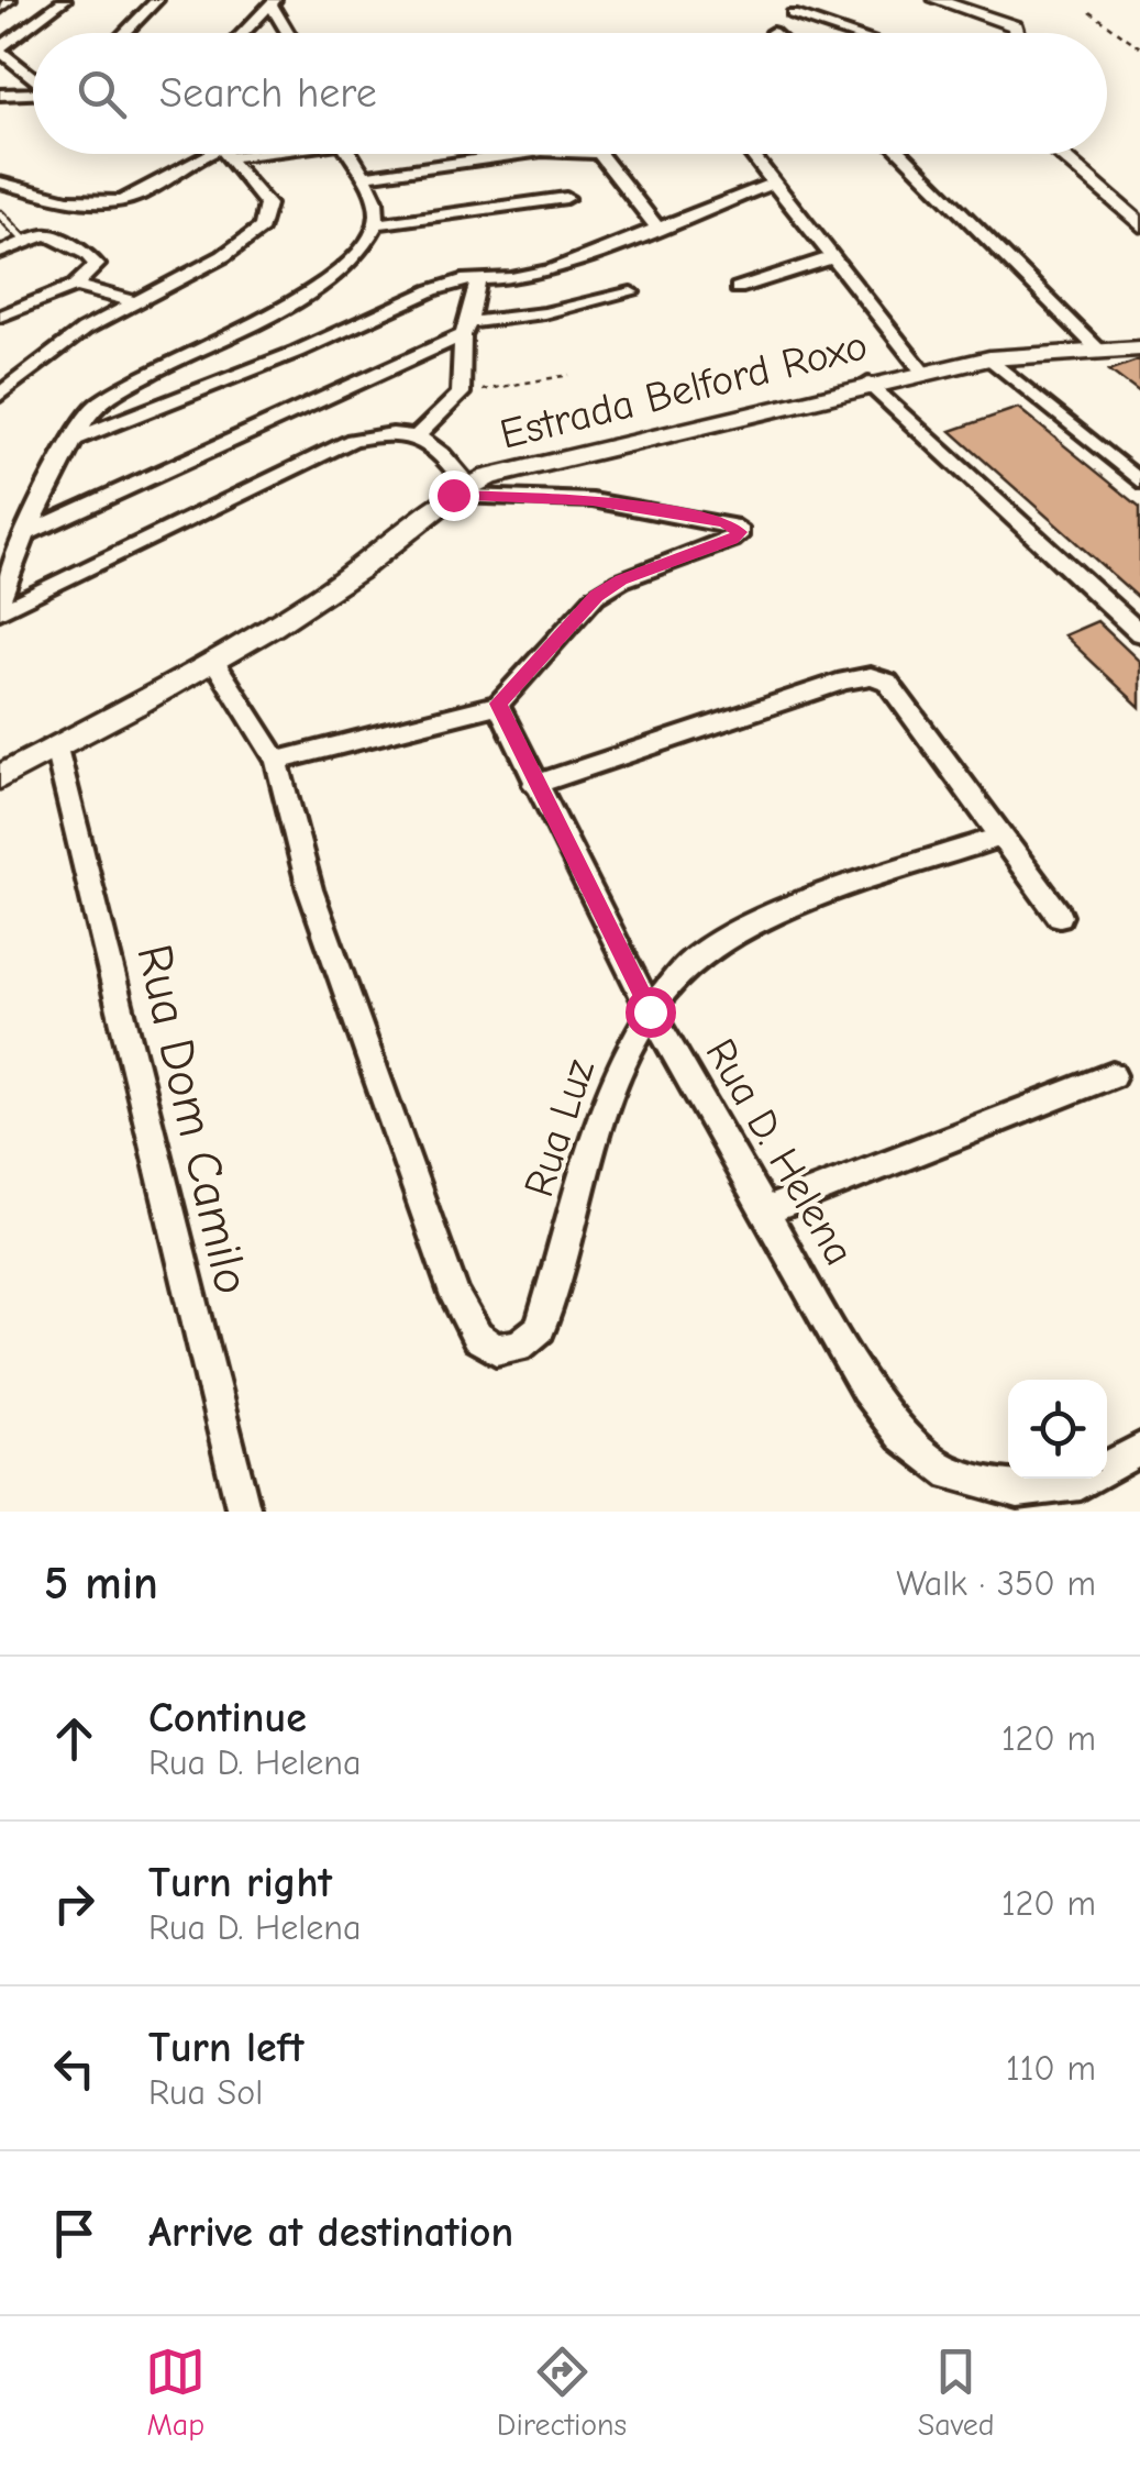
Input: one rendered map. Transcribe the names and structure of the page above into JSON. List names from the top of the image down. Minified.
{"streets":{"street":["Estrada Belford Roxo","Rua Dom Camilo","Rua Luz","Rua D. Helena"]},"crossings":[["Estrada Belford Roxo","Rua Dom Camilo"],["Rua Luz","Rua D. Helena"]],"page":{"search":"Search here","heading":["5 min","Walk · 350 m"],"list":[["Continue","Rua D. Helena","120 m"],["Turn right","Rua D. Helena","120 m"],["Turn left","Rua Sol","110 m"],"Arrive at destination"],"nav":["Map","Directions","Saved"]}}
